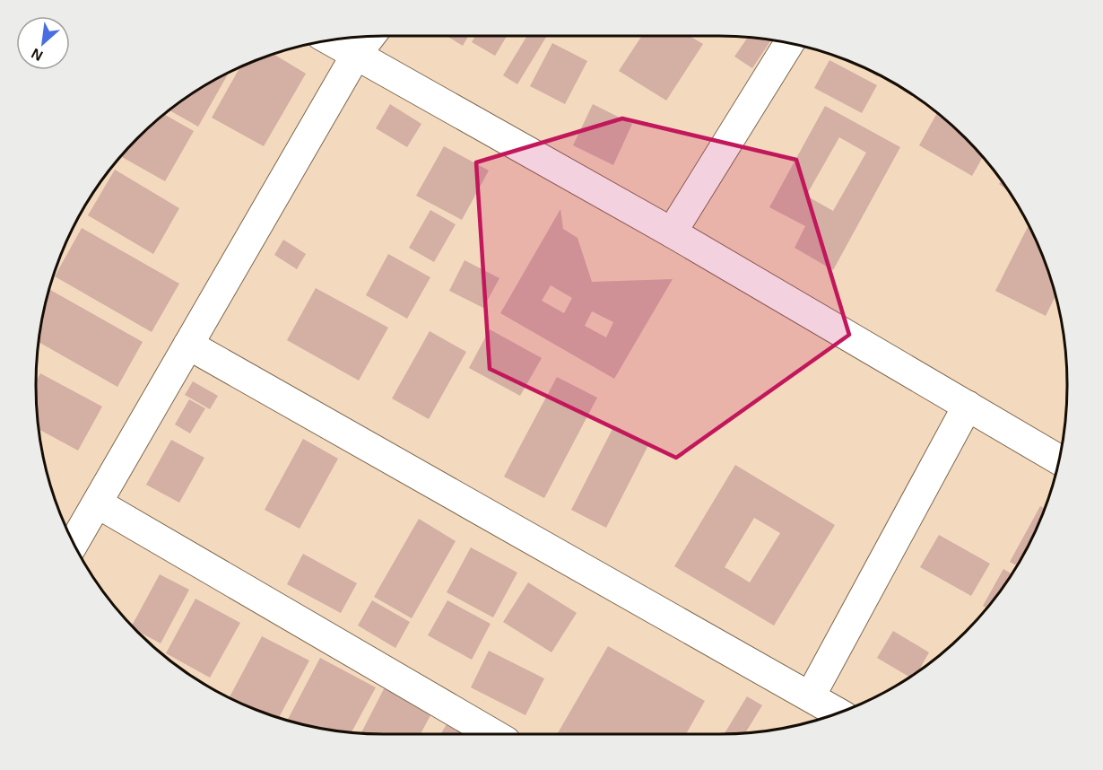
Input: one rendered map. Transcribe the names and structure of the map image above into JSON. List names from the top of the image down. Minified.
{"north":"bottom left"}
